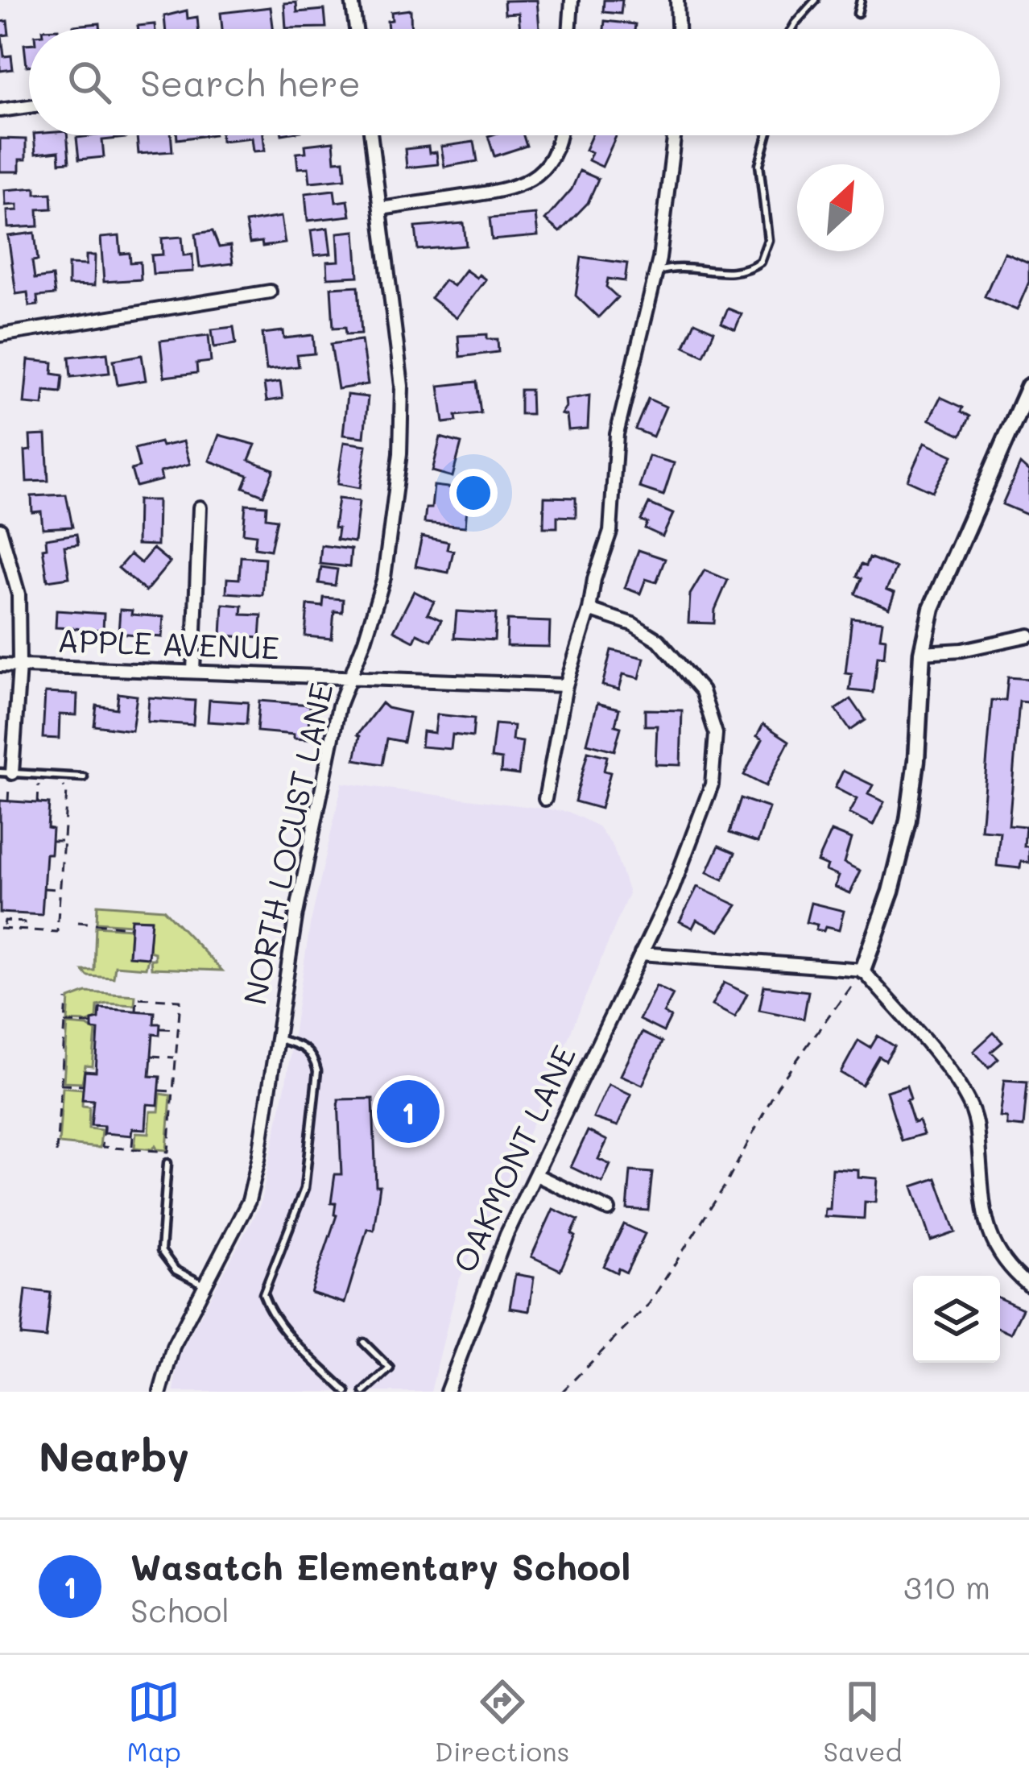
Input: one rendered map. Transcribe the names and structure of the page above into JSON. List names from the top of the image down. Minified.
{"streets":{"street":["APPLE AVENUE","NORTH LOCUST LANE","OAKMONT LANE"]},"crossings":[["APPLE AVENUE","NORTH LOCUST LANE"]],"north":"top right","page":{"search":"Search here","pins":"1","heading":"Nearby","list":[{"mark":"1","name":"Wasatch Elementary School","note":"School","value":"310 m"}],"nav":["Map","Directions","Saved"]}}
